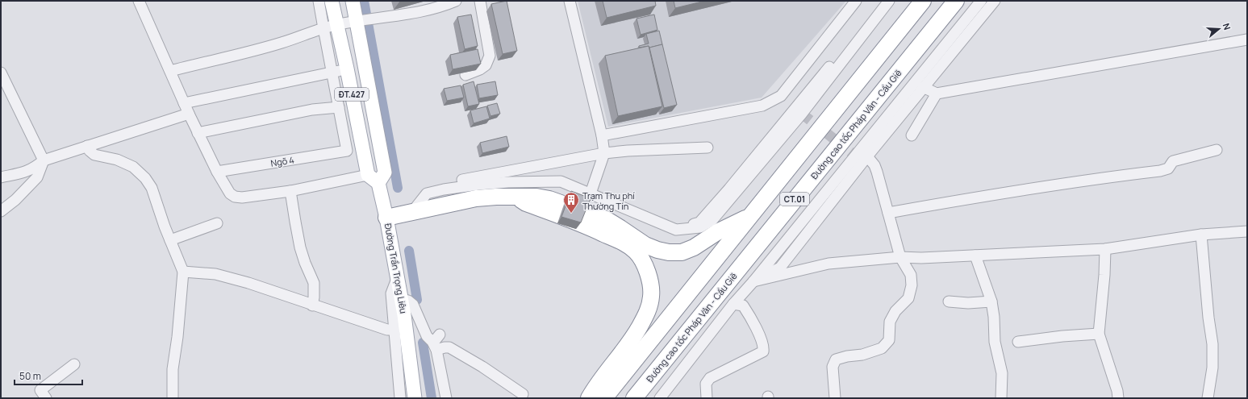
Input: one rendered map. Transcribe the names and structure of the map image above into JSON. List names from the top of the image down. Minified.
{"streets":{"highway":["Đường cao tốc Pháp Vân - Cầu Giẽ","CT.01"],"main road":["ĐT.427","Đường Trần Trọng Liêu"],"street":["Ngõ 4"]},"crossings":[["ĐT.427","Đường Trần Trọng Liêu"]],"places":{"building":["Trạm Thu phí Thường Tín"]},"scale_bar":"50 m","north":"right"}
